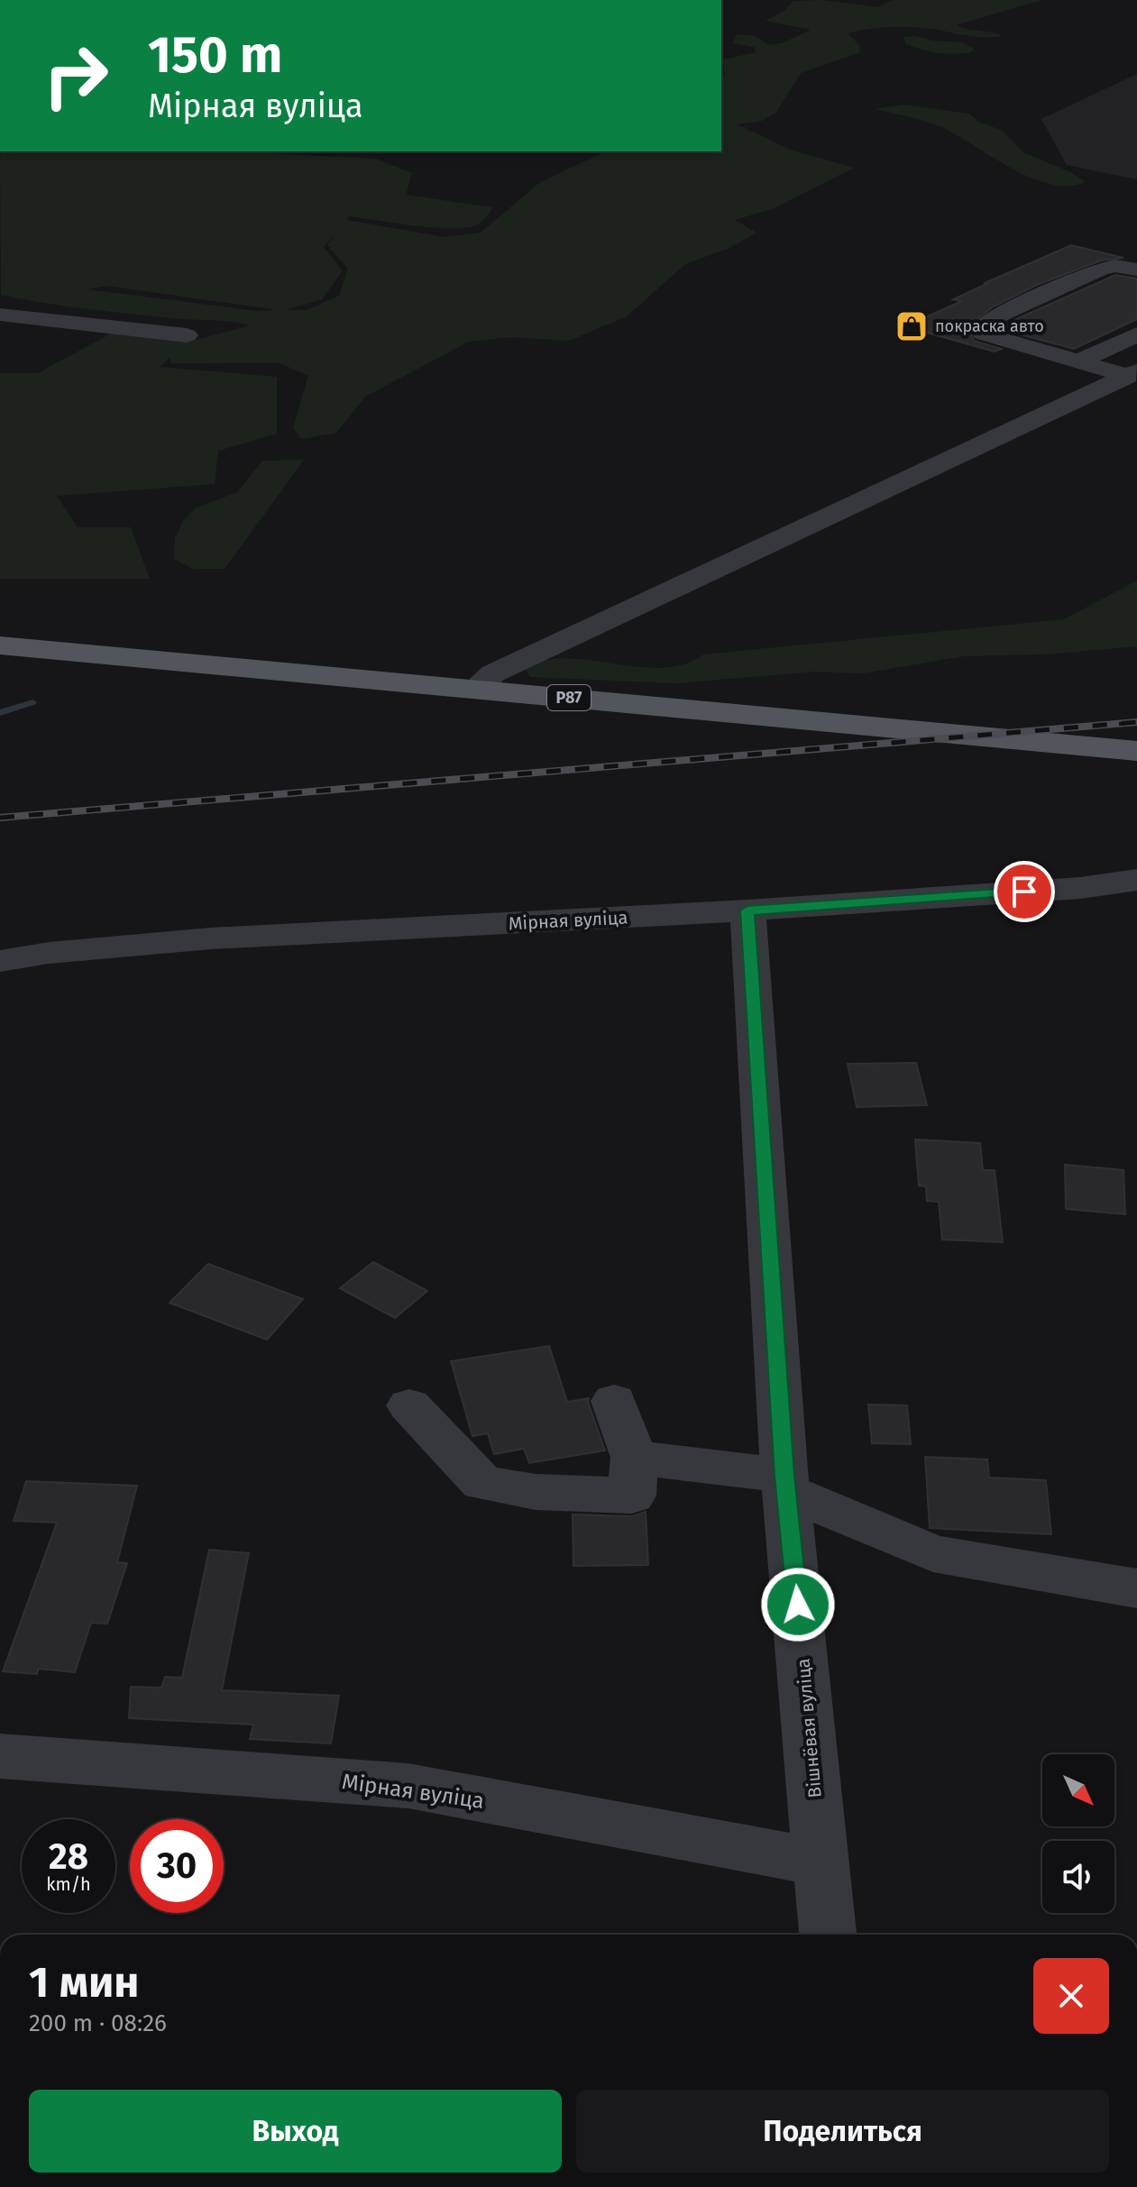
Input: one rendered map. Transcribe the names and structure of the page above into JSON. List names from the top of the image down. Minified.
{"streets":{"main road":["Р87"],"street":["Мірная вуліца","Вішнёвая вуліца"]},"crossings":[["Мірная вуліца","Вішнёвая вуліца"]],"places":{"shop":["покраска авто"]},"north":"bottom right","page":{"turn":["150 m","Мірная вуліца"],"speed":"28 km/h","limit":"30","heading":["1 мин","200 m · 08:26"],"buttons":["Выход","Поделиться"]}}
